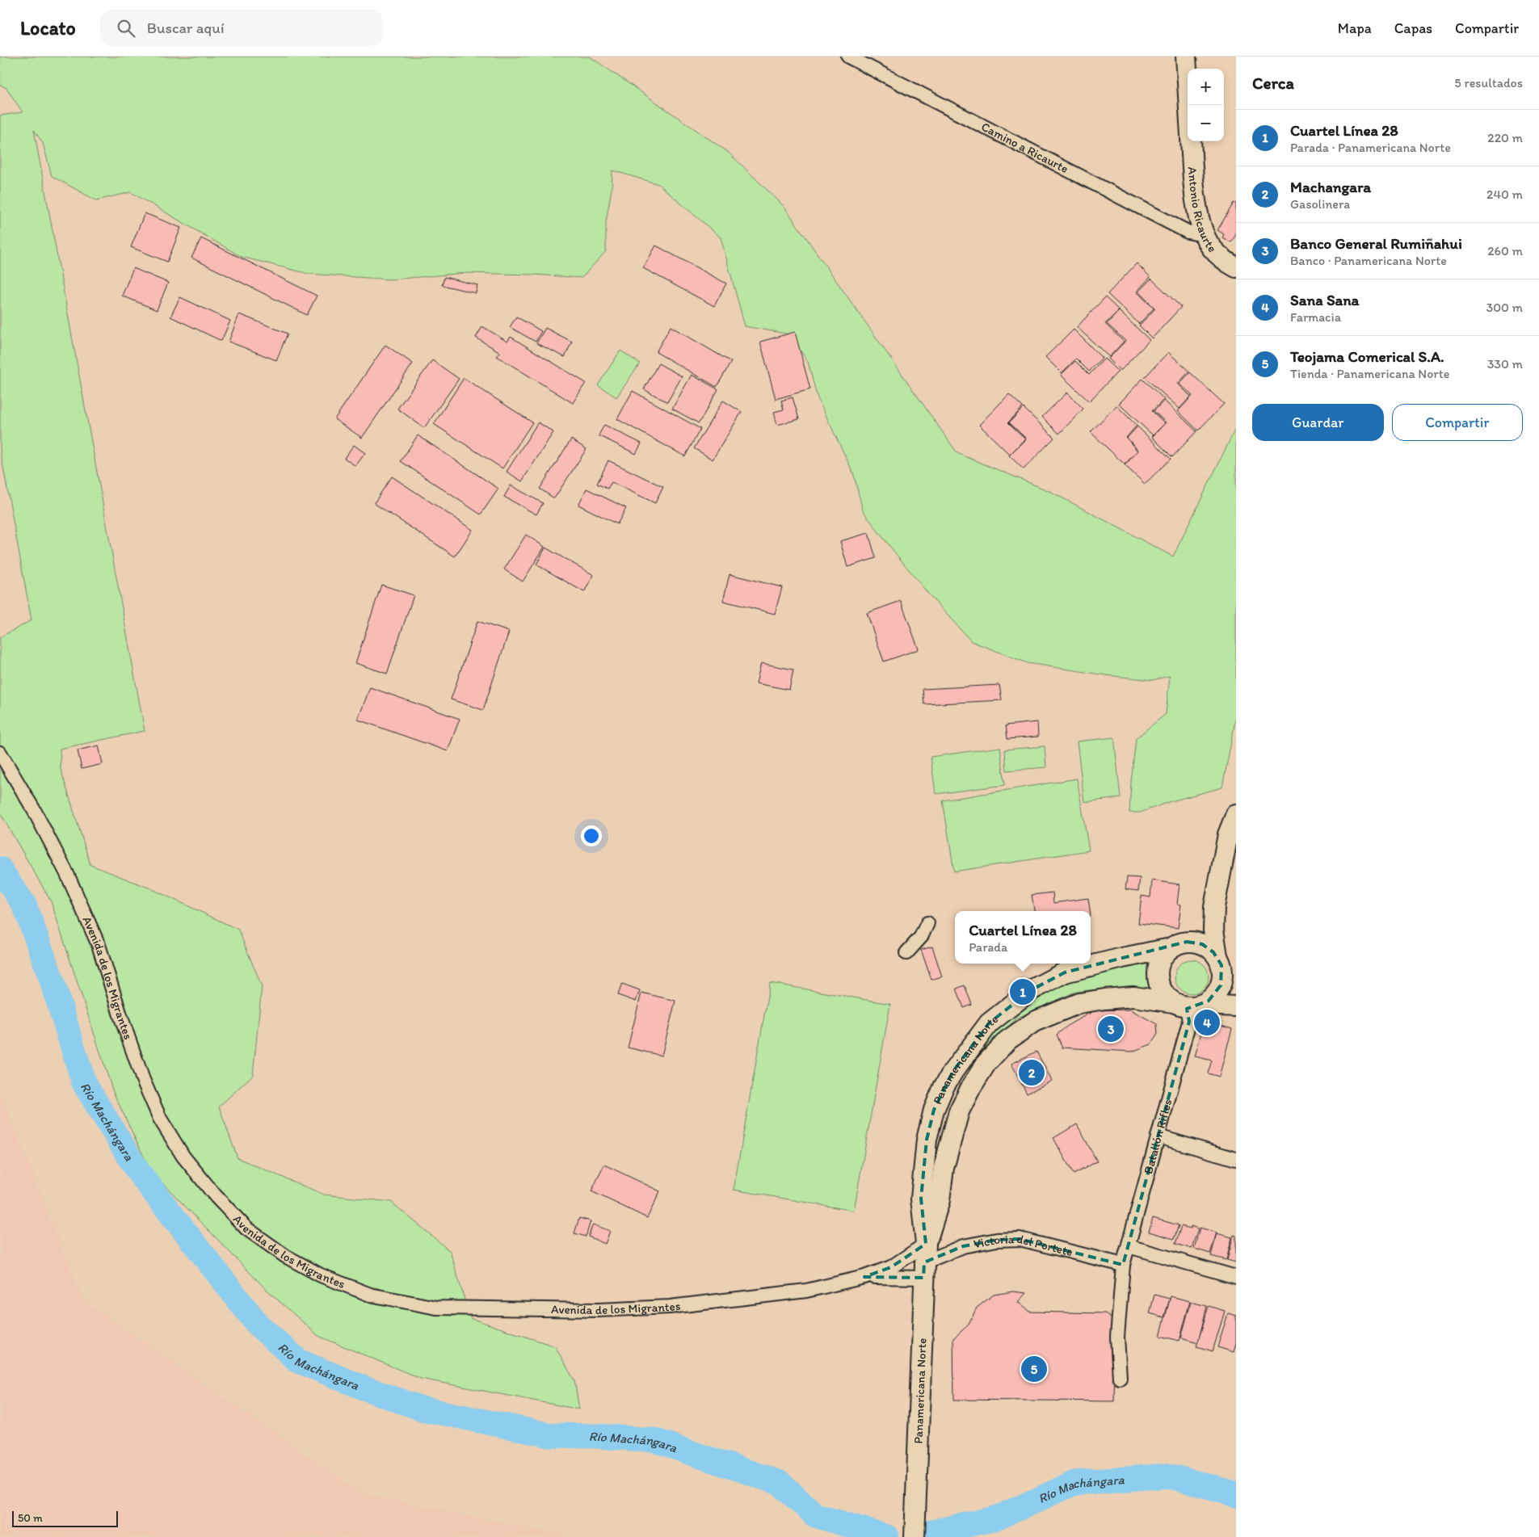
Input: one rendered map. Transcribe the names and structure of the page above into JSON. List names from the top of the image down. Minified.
{"streets":{"main road":["Antonio Ricaurte","Panamericana Norte"],"street":["Camino a Ricaurte","Avenida de los Migrantes","Batallón Rifles","Victoria del Portete"]},"crossings":[["Camino a Ricaurte","Antonio Ricaurte"],["Panamericana Norte","Batallón Rifles"],["Panamericana Norte","Victoria del Portete"],["Batallón Rifles","Victoria del Portete"]],"water":["Río Machángara"],"scale_bar":"50 m","page":{"header":"Locato","search":"Buscar aquí","nav":["Mapa","Capas","Compartir"],"heading":["Cerca","5 resultados"],"map_buttons":["+","−"],"list":[{"mark":"1","name":"Cuartel Línea 28","note":"Parada · Panamericana Norte","value":"220 m"},{"mark":"2","name":"Machangara","note":"Gasolinera","value":"240 m"},{"mark":"3","name":"Banco General Rumiñahui","note":"Banco · Panamericana Norte","value":"260 m"},{"mark":"4","name":"Sana Sana","note":"Farmacia","value":"300 m"},{"mark":"5","name":"Teojama Comerical S.A.","note":"Tienda · Panamericana Norte","value":"330 m"}],"buttons":["Guardar","Compartir"],"popup":["Cuartel Línea 28","Parada"],"pins":["1","4","3","2","5"],"scale":"50 m"}}
